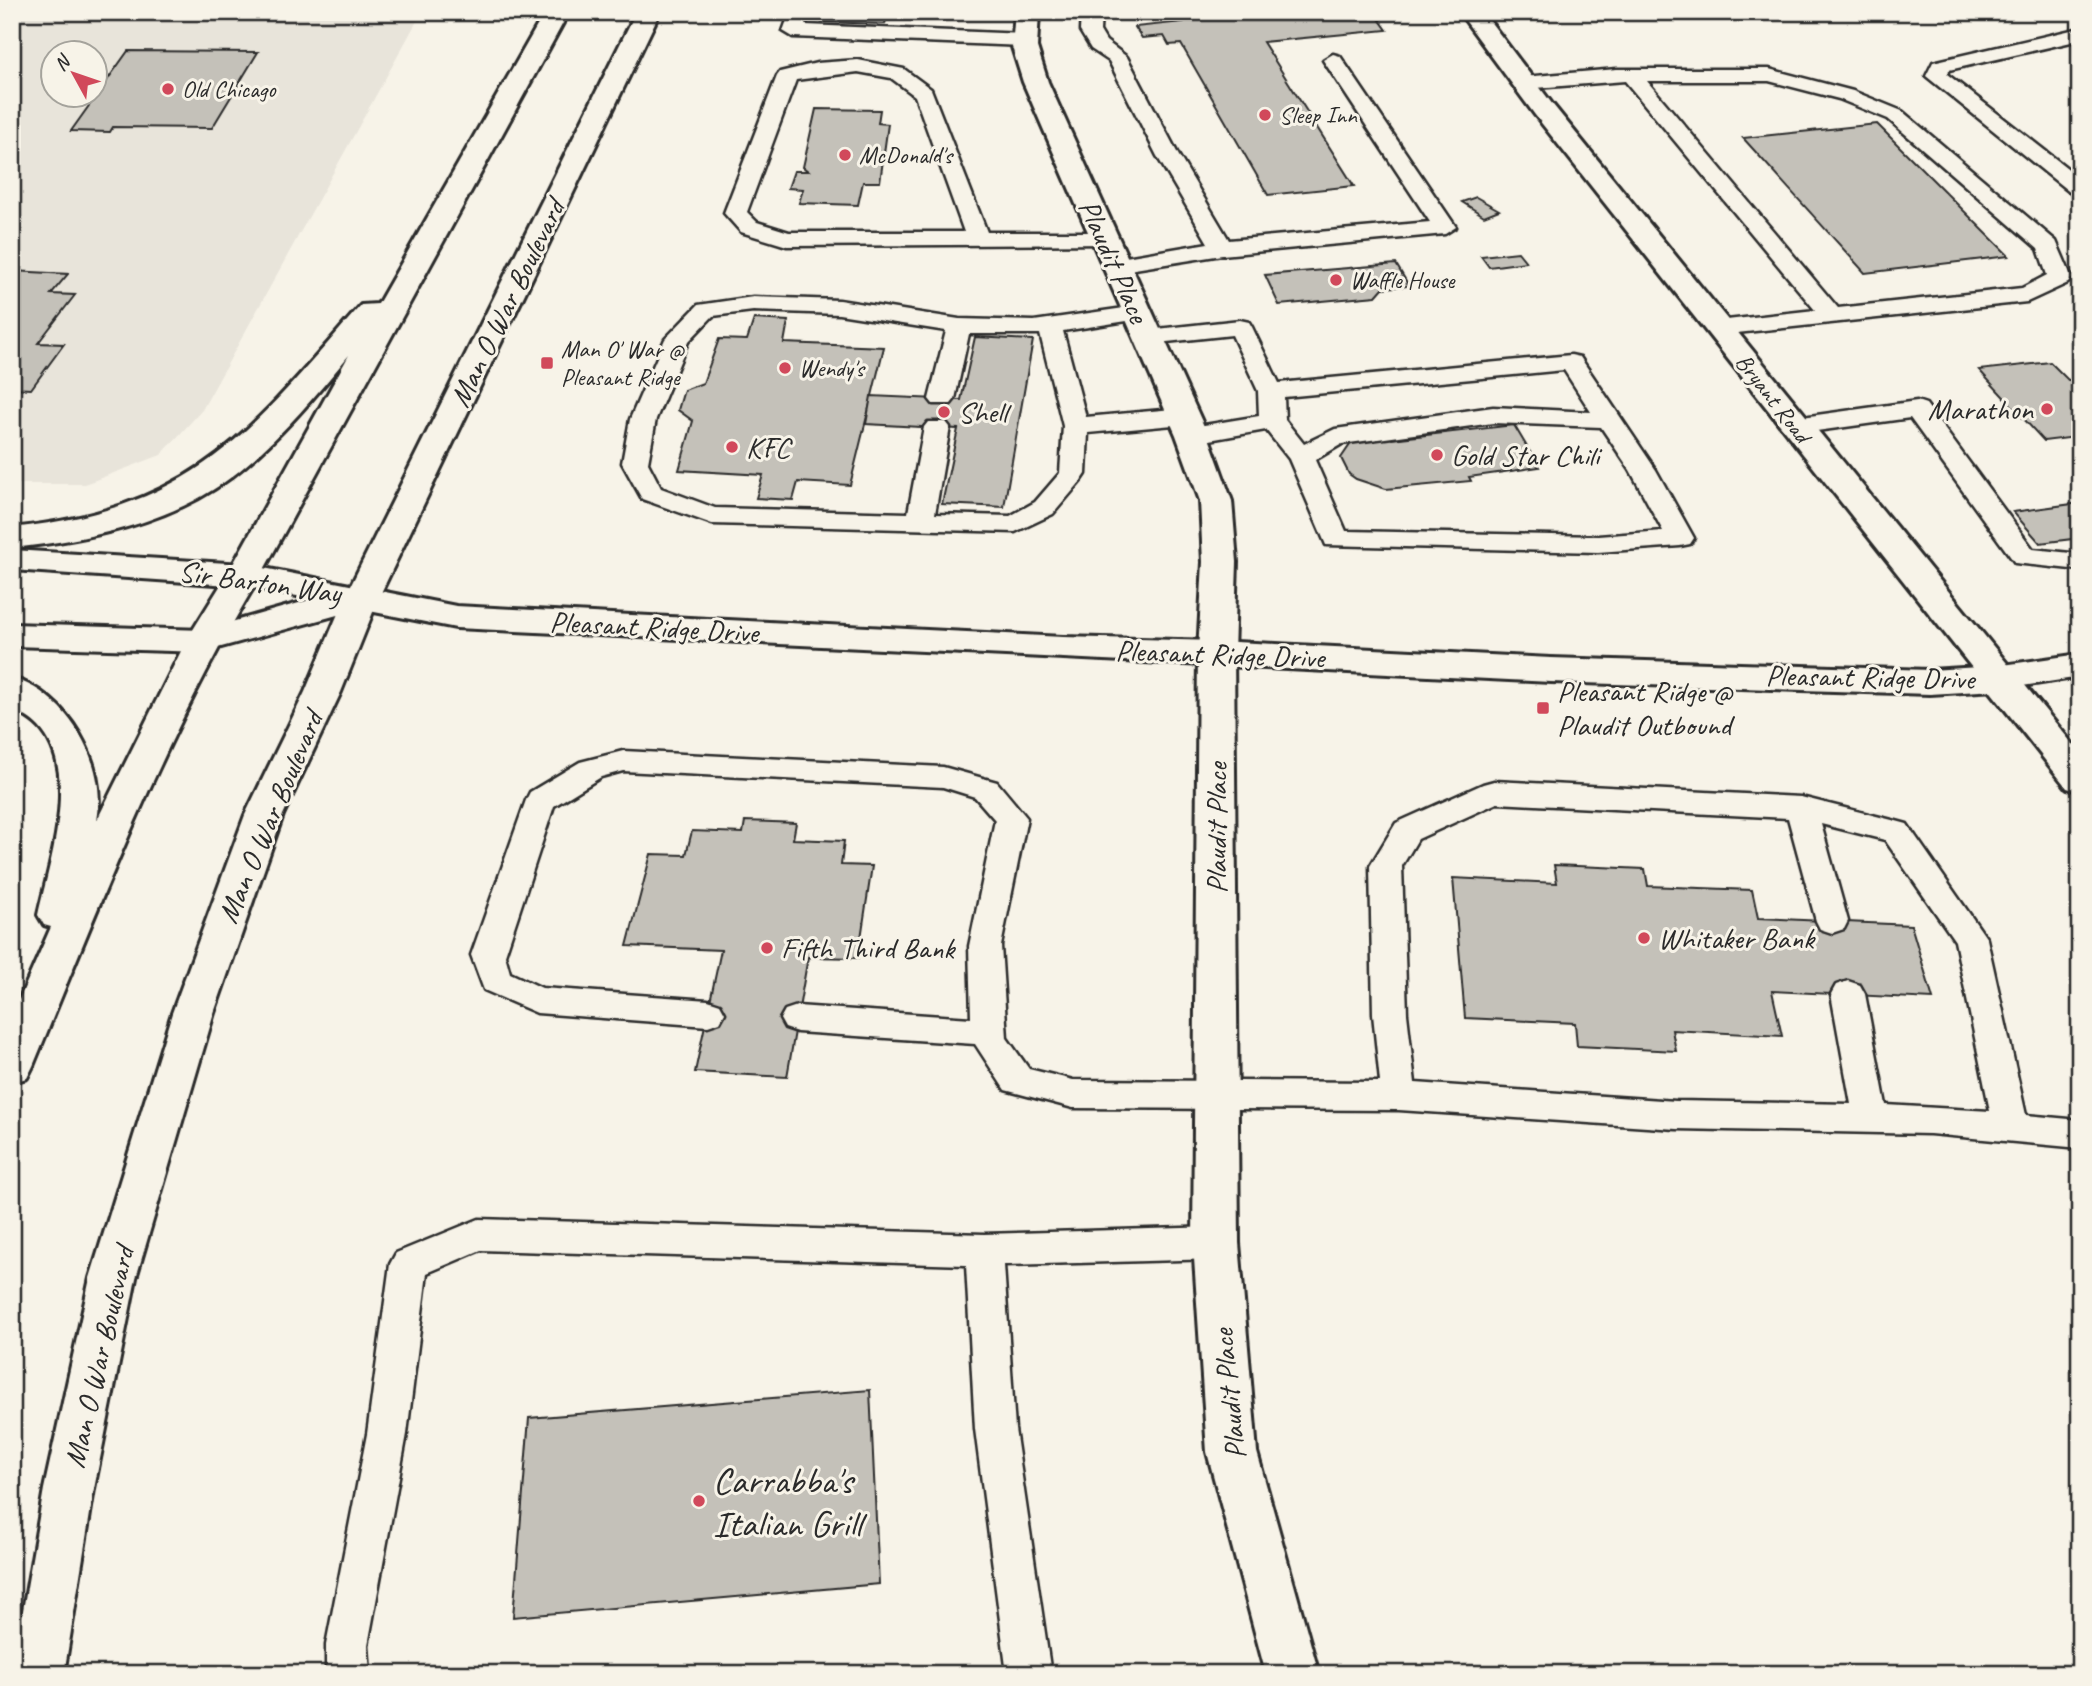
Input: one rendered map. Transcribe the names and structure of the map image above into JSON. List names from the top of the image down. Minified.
{"streets":{"main road":["Plaudit Place","Man O War Boulevard","Bryant Road","Sir Barton Way","Pleasant Ridge Drive"]},"crossings":[["Plaudit Place","Pleasant Ridge Drive"],["Man O War Boulevard","Sir Barton Way"],["Man O War Boulevard","Pleasant Ridge Drive"],["Bryant Road","Pleasant Ridge Drive"],["Sir Barton Way","Pleasant Ridge Drive"]],"places":{"other":["Old Chicago","Sleep Inn","McDonald's","Waffle House","Wendy's","Marathon","Shell","KFC","Gold Star Chili","Whitaker Bank","Fifth Third Bank","Carrabba's Italian Grill"],"transit":["Man O' War @ Pleasant Ridge","Pleasant Ridge @ Plaudit Outbound"]},"north":"top left"}
